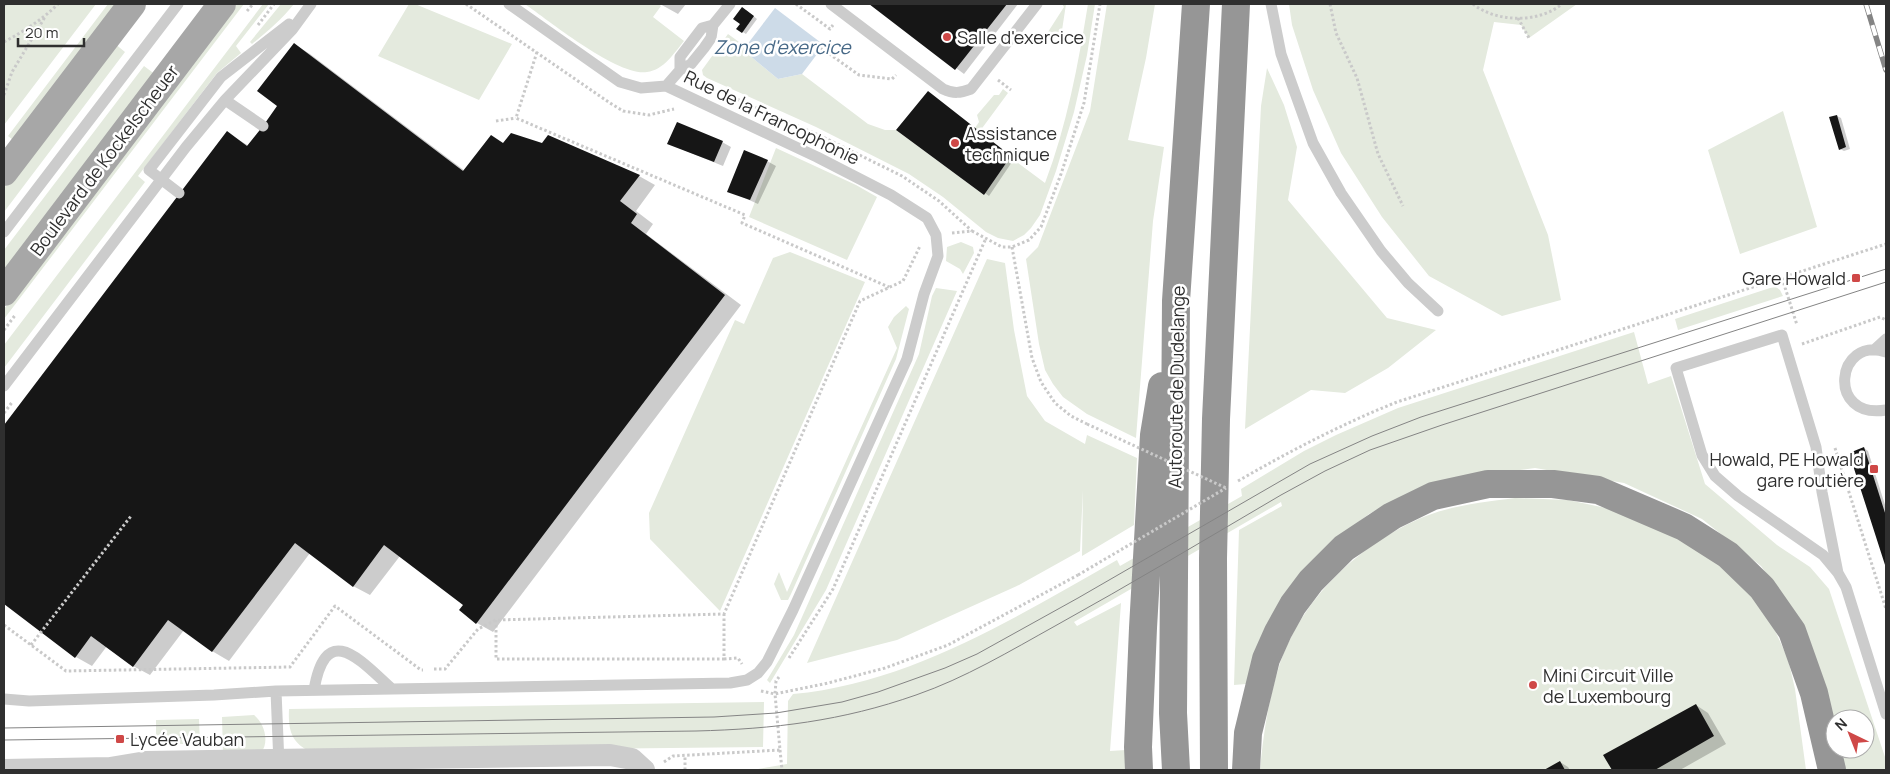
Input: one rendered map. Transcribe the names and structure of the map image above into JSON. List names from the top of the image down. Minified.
{"streets":{"highway":["Autoroute de Dudelange"],"main road":["Boulevard de Kockelscheuer"],"lane":["Rue de la Francophonie"]},"water":["Zone d'exercice"],"places":{"other":["Salle d'exercice","Assistance technique","Mini Circuit Ville de Luxembourg"],"transit":["Gare Howald","Howald, PE Howald gare routière","Lycée Vauban"]},"scale_bar":"20 m","north":"top left"}
